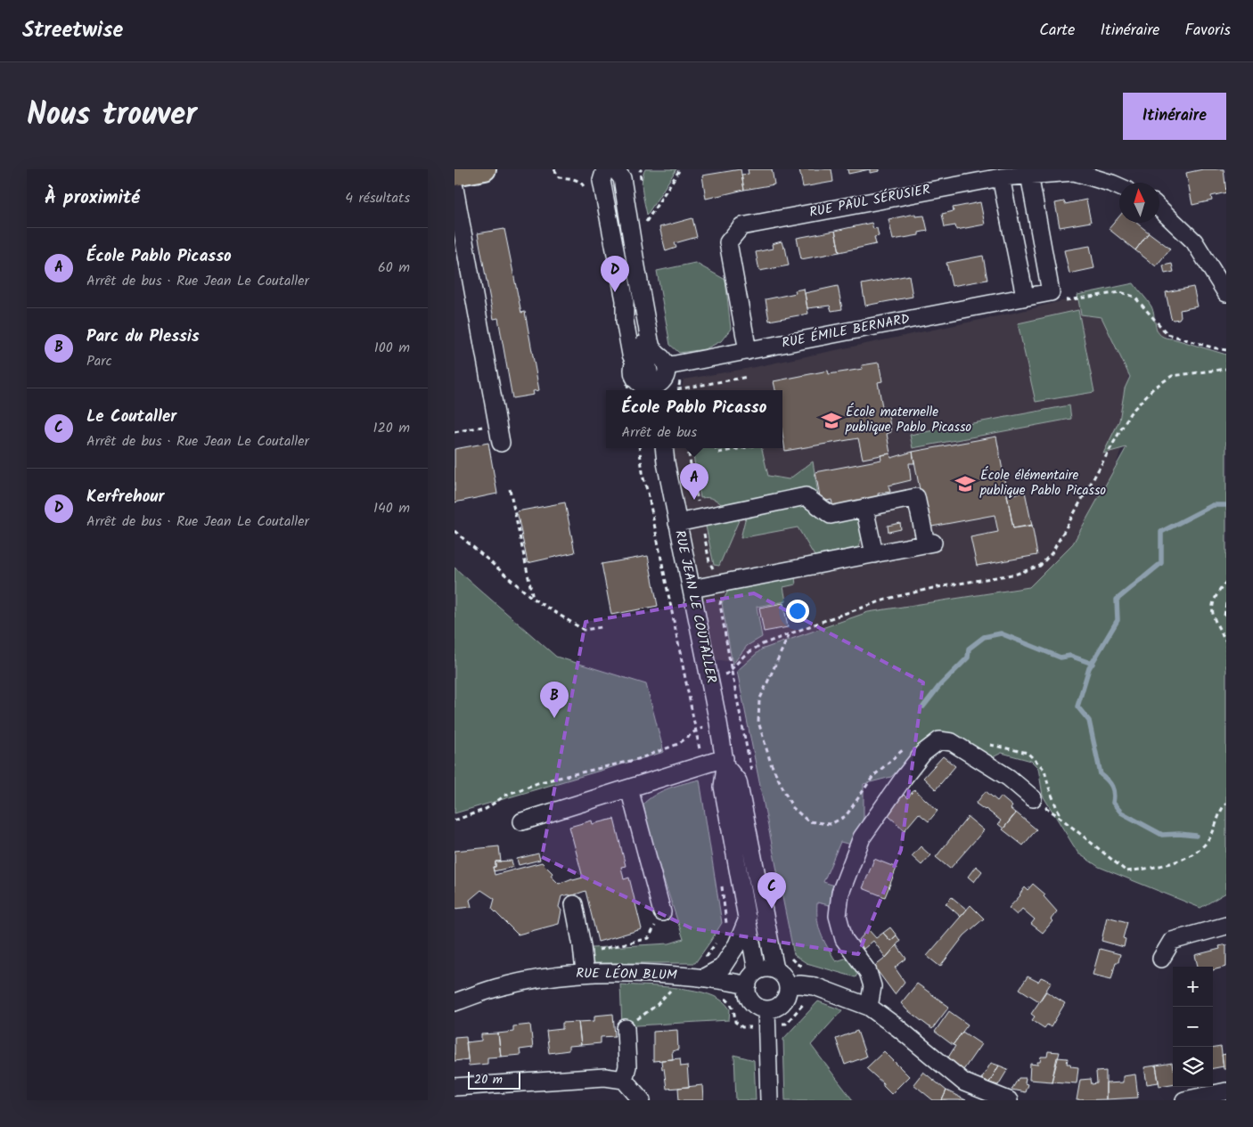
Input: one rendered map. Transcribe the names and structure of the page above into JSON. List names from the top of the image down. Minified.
{"streets":{"street":["RUE PAUL SÉRUSIER","RUE ÉMILE BERNARD","RUE JEAN LE COUTALLER","RUE LÉON BLUM"]},"crossings":[["RUE PAUL SÉRUSIER","RUE ÉMILE BERNARD"],["RUE JEAN LE COUTALLER","RUE LÉON BLUM"]],"places":{"school or university":["École maternelle publique Pablo Picasso","École élémentaire publique Pablo Picasso"]},"scale_bar":"20 m","north":"top","page":{"header":"Streetwise","nav":["Carte","Itinéraire","Favoris"],"title":"Nous trouver","buttons":"Itinéraire","heading":["À proximité","4 résultats"],"list":[{"mark":"A","name":"École Pablo Picasso","note":"Arrêt de bus · Rue Jean Le Coutaller","value":"60 m"},{"mark":"B","name":"Parc du Plessis","note":"Parc","value":"100 m"},{"mark":"C","name":"Le Coutaller","note":"Arrêt de bus · Rue Jean Le Coutaller","value":"120 m"},{"mark":"D","name":"Kerfrehour","note":"Arrêt de bus · Rue Jean Le Coutaller","value":"140 m"}],"pins":["D","A","B","C"],"popup":["École Pablo Picasso","Arrêt de bus"],"map_buttons":["+","−"],"scale":"20 m"}}
